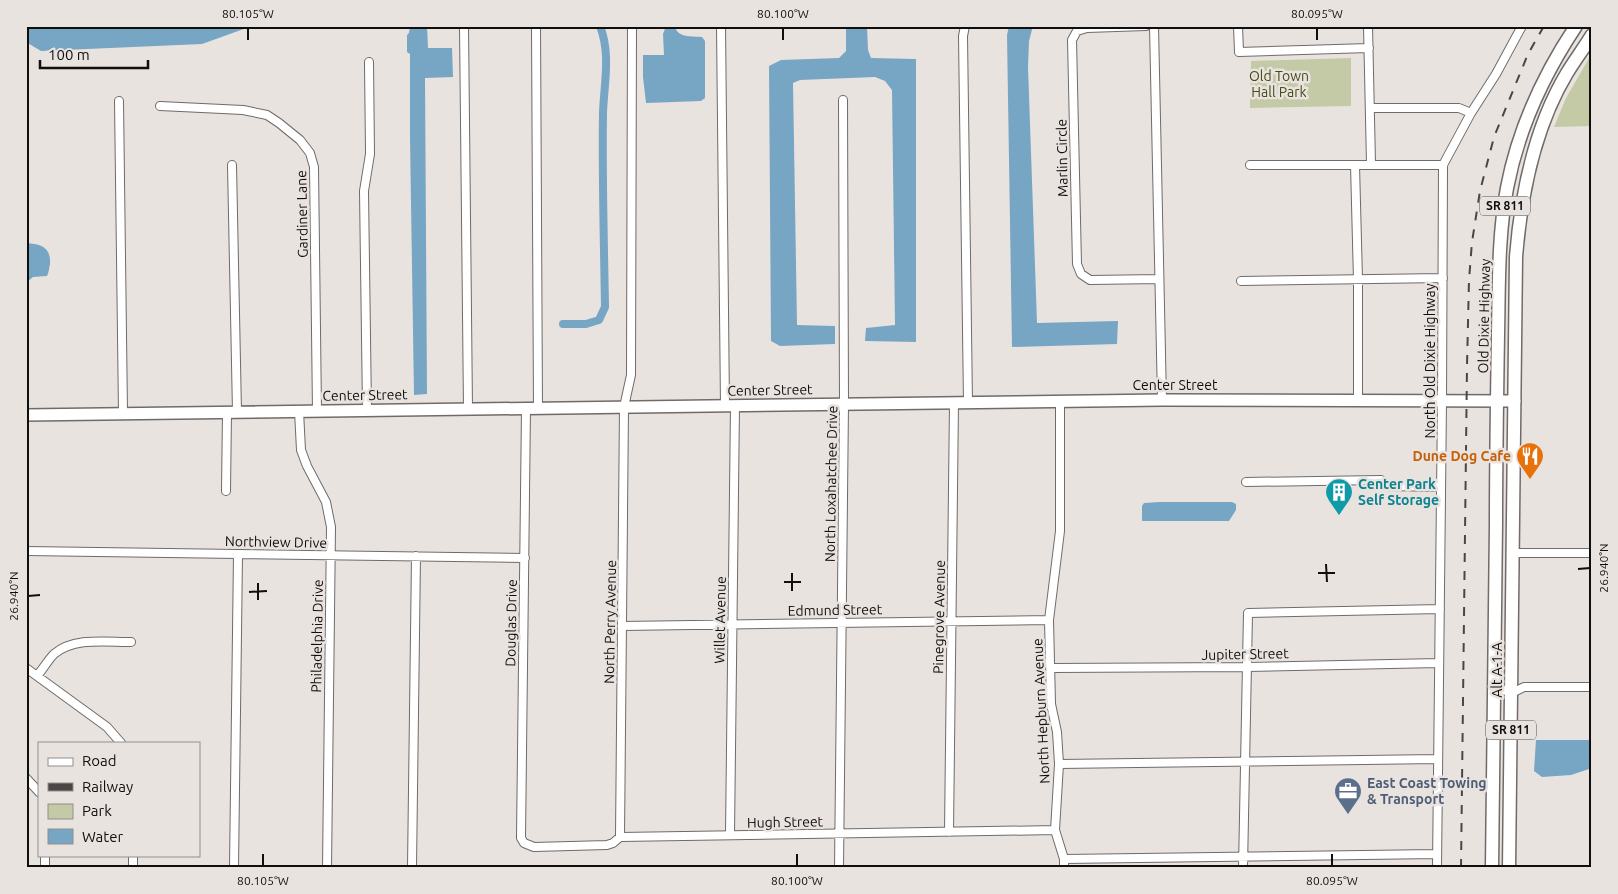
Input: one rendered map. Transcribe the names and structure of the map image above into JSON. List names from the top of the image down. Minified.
{"streets":{"main road":["SR 811","Old Dixie Highway","Alt A-1-A"],"street":["Marlin Circle","Gardiner Lane","North Old Dixie Highway","Center Street","North Loxahatchee Drive","Northview Drive","Edmund Street","Pinegrove Avenue","Willet Avenue","North Perry Avenue","Douglas Drive","Philadelphia Drive","Jupiter Street","North Hepburn Avenue","Hugh Street"]},"crossings":[["SR 811","Center Street"],["SR 811","Alt A-1-A"],["Gardiner Lane","Center Street"],["Old Dixie Highway","Center Street"],["Old Dixie Highway","Alt A-1-A"],["North Old Dixie Highway","Center Street"],["North Old Dixie Highway","Jupiter Street"],["Center Street","North Loxahatchee Drive"],["Center Street","Pinegrove Avenue"],["Center Street","Willet Avenue"],["Center Street","North Perry Avenue"],["Center Street","Douglas Drive"],["Center Street","Philadelphia Drive"],["Center Street","North Hepburn Avenue"],["North Loxahatchee Drive","Edmund Street"],["North Loxahatchee Drive","Hugh Street"],["Northview Drive","Douglas Drive"],["Northview Drive","Philadelphia Drive"],["Edmund Street","Pinegrove Avenue"],["Edmund Street","Willet Avenue"],["Edmund Street","North Perry Avenue"],["Edmund Street","North Hepburn Avenue"],["Pinegrove Avenue","Hugh Street"],["Willet Avenue","Hugh Street"],["North Perry Avenue","Hugh Street"],["Douglas Drive","Hugh Street"],["Jupiter Street","North Hepburn Avenue"],["North Hepburn Avenue","Hugh Street"]],"parks":["Old Town Hall Park"],"places":{"restaurant":["Dune Dog Cafe"],"building":["Center Park Self Storage"],"office":["East Coast Towing & Transport"]},"legend":["Road","Railway","Park","Water"],"scale_bar":"100 m","coordinates":["80.105°W","80.100°W","80.095°W","26.940°N"]}
